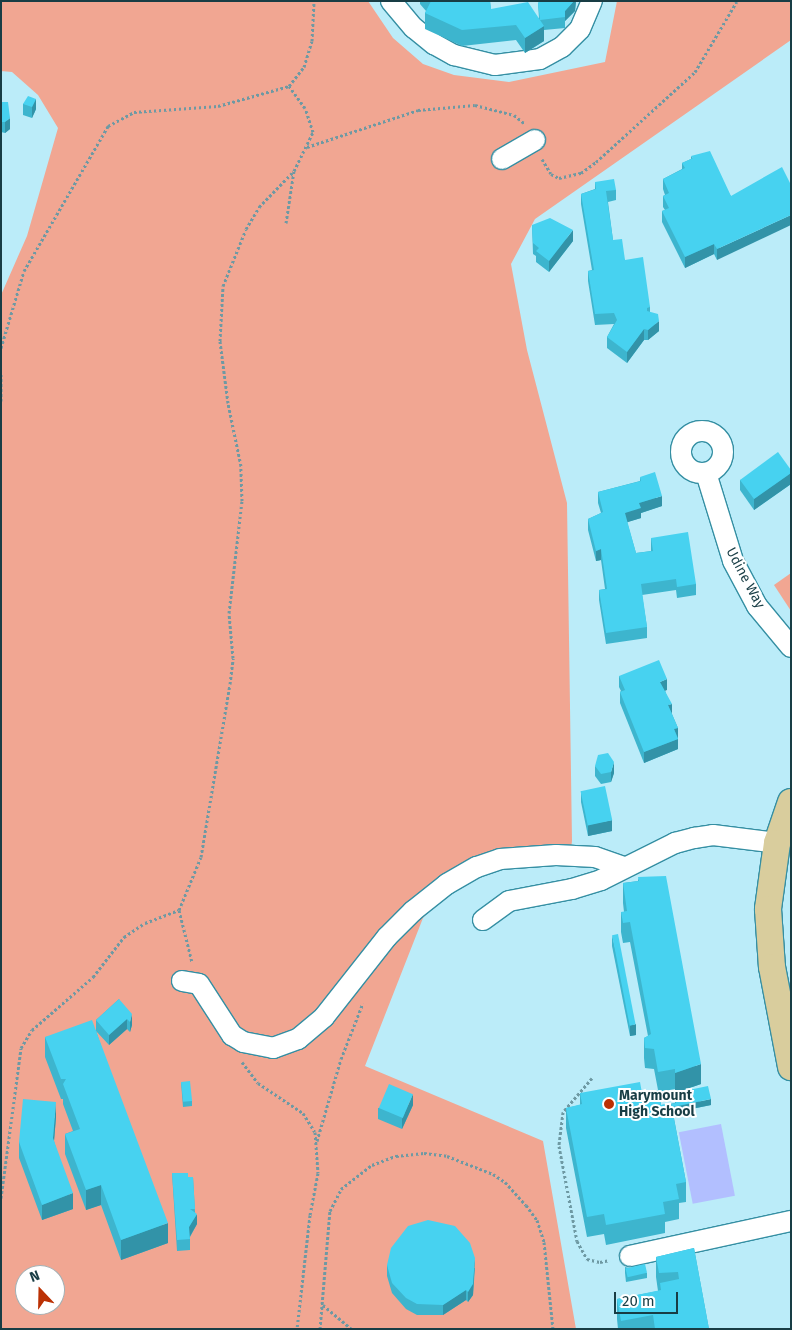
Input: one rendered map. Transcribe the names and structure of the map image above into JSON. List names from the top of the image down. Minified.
{"streets":{"street":["Udine Way"]},"places":["Marymount High School"],"scale_bar":"20 m","north":"top"}
